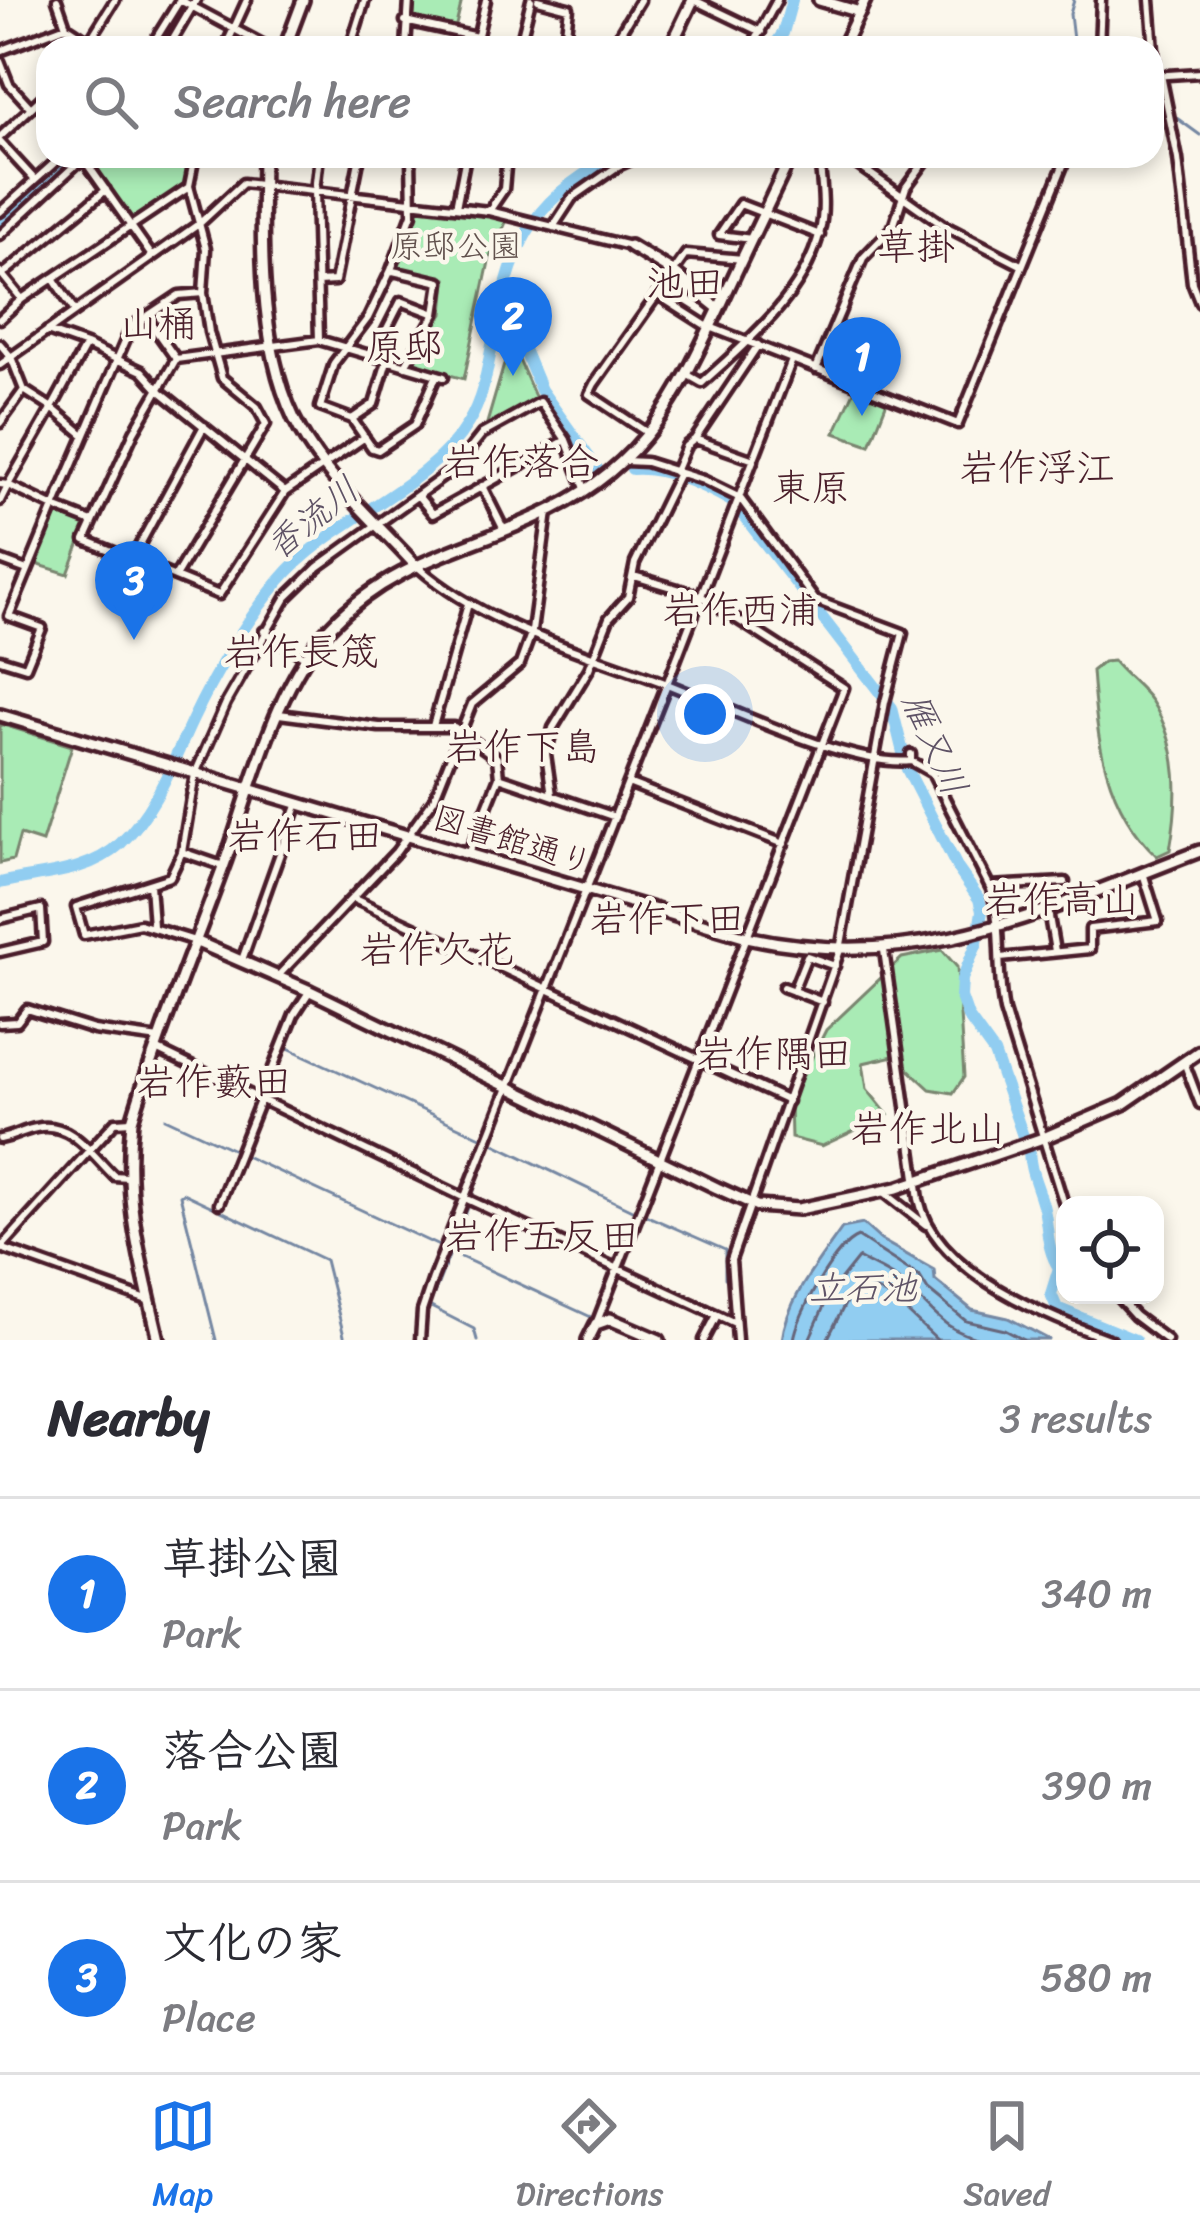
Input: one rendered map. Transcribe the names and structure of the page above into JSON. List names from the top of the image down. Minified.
{"streets":{"street":["図書館通り"]},"districts":["草掛","池田","山桶","原邸","岩作落合","岩作浮江","東原","岩作西浦","岩作長筬","岩作下島","岩作石田","岩作高山","岩作下田","岩作欠花","岩作隅田","岩作藪田","岩作北山","岩作五反田"],"water":["香流川","雁又川","立石池"],"parks":["原邸公園"],"page":{"search":"Search here","pins":["2","1","3"],"heading":["Nearby","3 results"],"list":[{"mark":"1","name":"草掛公園","note":"Park","value":"340 m"},{"mark":"2","name":"落合公園","note":"Park","value":"390 m"},{"mark":"3","name":"文化の家","note":"Place","value":"580 m"}],"nav":["Map","Directions","Saved"]}}
